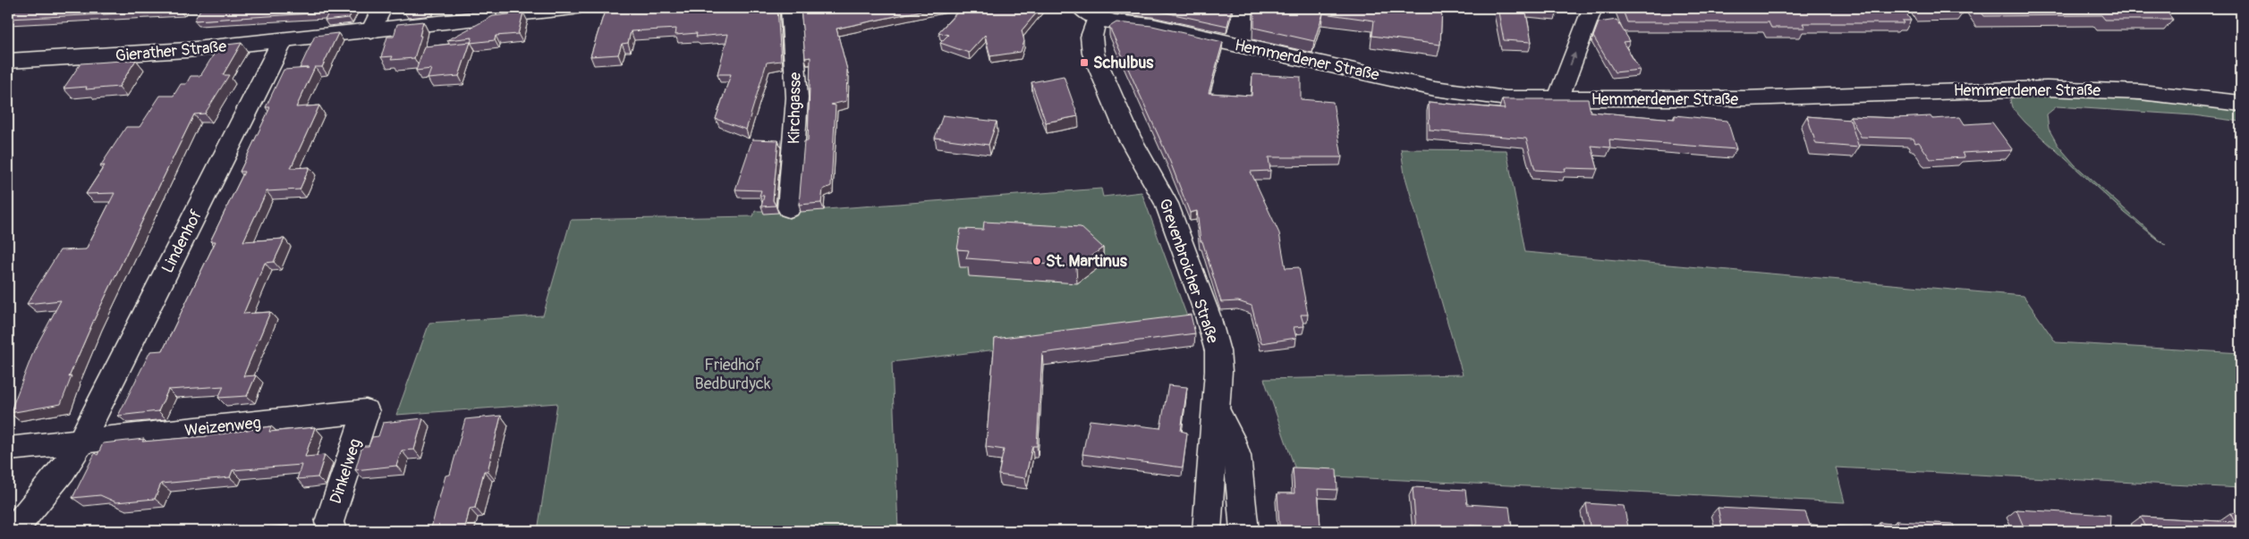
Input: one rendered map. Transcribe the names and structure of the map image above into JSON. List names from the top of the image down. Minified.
{"streets":{"street":["Gierather Straße","Hemmerdener Straße","Kirchgasse","Lindenhof","Grevenbroicher Straße","Weizenweg","Dinkelweg"]},"crossings":[["Gierather Straße","Lindenhof"],["Hemmerdener Straße","Grevenbroicher Straße"],["Lindenhof","Weizenweg"],["Weizenweg","Dinkelweg"]],"parks":["Friedhof Bedburdyck"],"places":{"transit":["Schulbus"],"other":["St. Martinus"]}}
